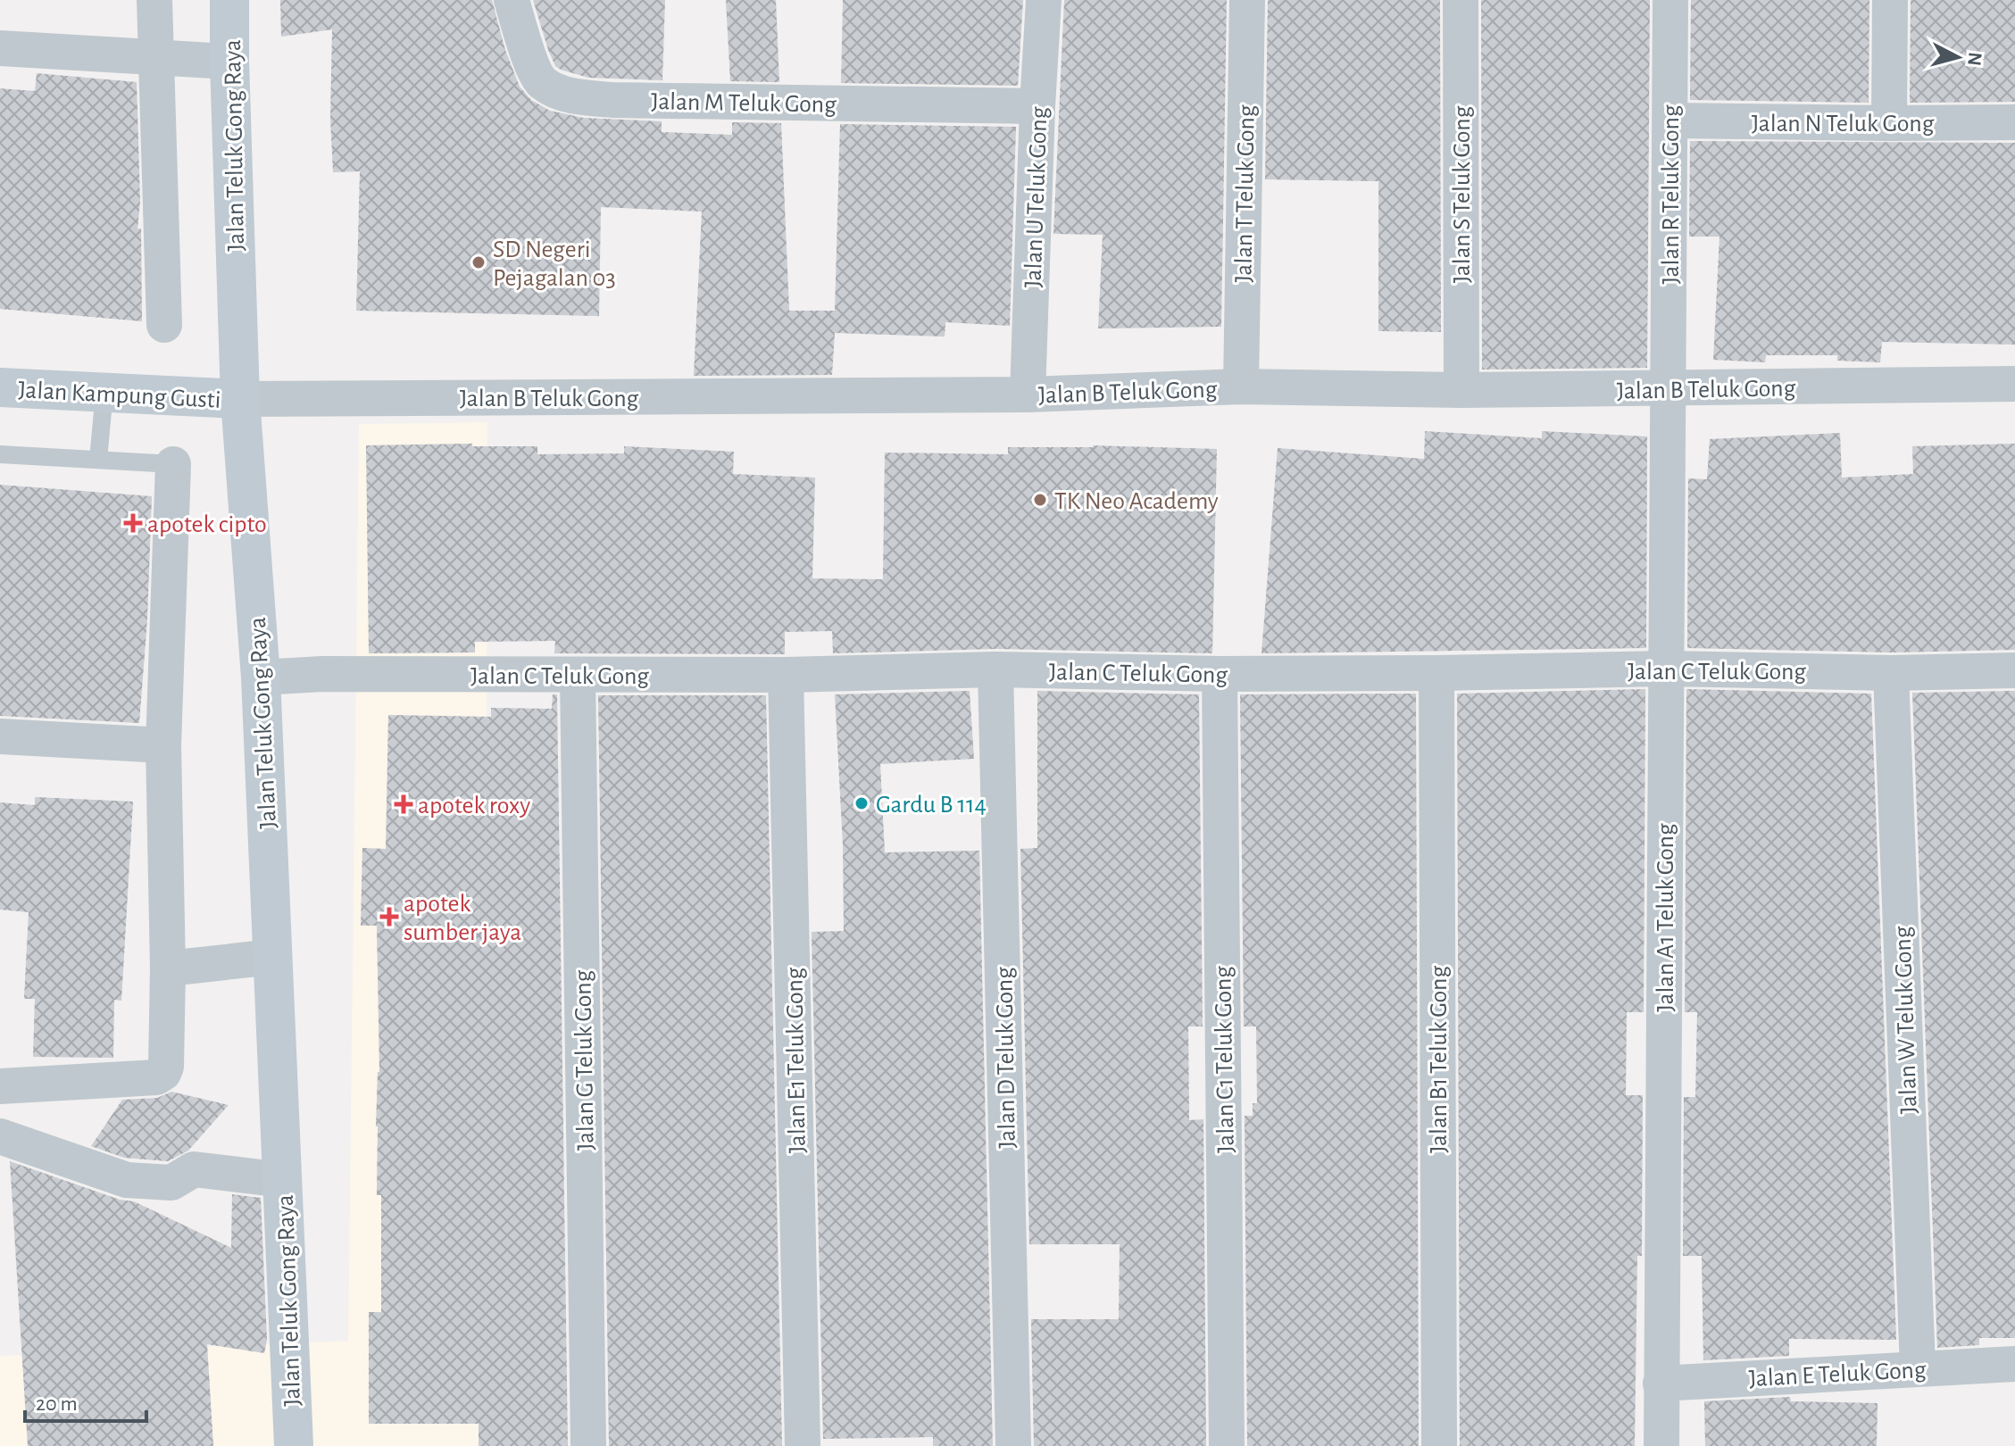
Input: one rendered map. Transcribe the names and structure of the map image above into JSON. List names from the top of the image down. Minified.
{"streets":{"main road":["Jalan Teluk Gong Raya","Jalan Kampung Gusti"],"street":["Jalan M Teluk Gong","Jalan N Teluk Gong","Jalan T Teluk Gong","Jalan S Teluk Gong","Jalan R Teluk Gong","Jalan U Teluk Gong","Jalan B Teluk Gong","Jalan C Teluk Gong","Jalan A1 Teluk Gong","Jalan W Teluk Gong","Jalan D Teluk Gong","Jalan C1 Teluk Gong","Jalan B1 Teluk Gong","Jalan G Teluk Gong","Jalan E1 Teluk Gong","Jalan E Teluk Gong"]},"crossings":[["Jalan M Teluk Gong","Jalan U Teluk Gong"],["Jalan N Teluk Gong","Jalan R Teluk Gong"],["Jalan Teluk Gong Raya","Jalan B Teluk Gong"],["Jalan Teluk Gong Raya","Jalan Kampung Gusti"],["Jalan Teluk Gong Raya","Jalan C Teluk Gong"],["Jalan T Teluk Gong","Jalan B Teluk Gong"],["Jalan S Teluk Gong","Jalan B Teluk Gong"],["Jalan R Teluk Gong","Jalan B Teluk Gong"],["Jalan R Teluk Gong","Jalan A1 Teluk Gong"],["Jalan U Teluk Gong","Jalan B Teluk Gong"],["Jalan B Teluk Gong","Jalan Kampung Gusti"],["Jalan B Teluk Gong","Jalan A1 Teluk Gong"],["Jalan C Teluk Gong","Jalan A1 Teluk Gong"],["Jalan C Teluk Gong","Jalan W Teluk Gong"],["Jalan C Teluk Gong","Jalan D Teluk Gong"],["Jalan C Teluk Gong","Jalan C1 Teluk Gong"],["Jalan C Teluk Gong","Jalan B1 Teluk Gong"],["Jalan C Teluk Gong","Jalan G Teluk Gong"],["Jalan C Teluk Gong","Jalan E1 Teluk Gong"],["Jalan A1 Teluk Gong","Jalan E Teluk Gong"],["Jalan W Teluk Gong","Jalan E Teluk Gong"]],"places":{"other":["SD Negeri Pejagalan 03","TK Neo Academy","Gardu B 114"],"health":["apotek cipto","apotek roxy","apotek sumber jaya"]},"scale_bar":"20 m","north":"right"}
